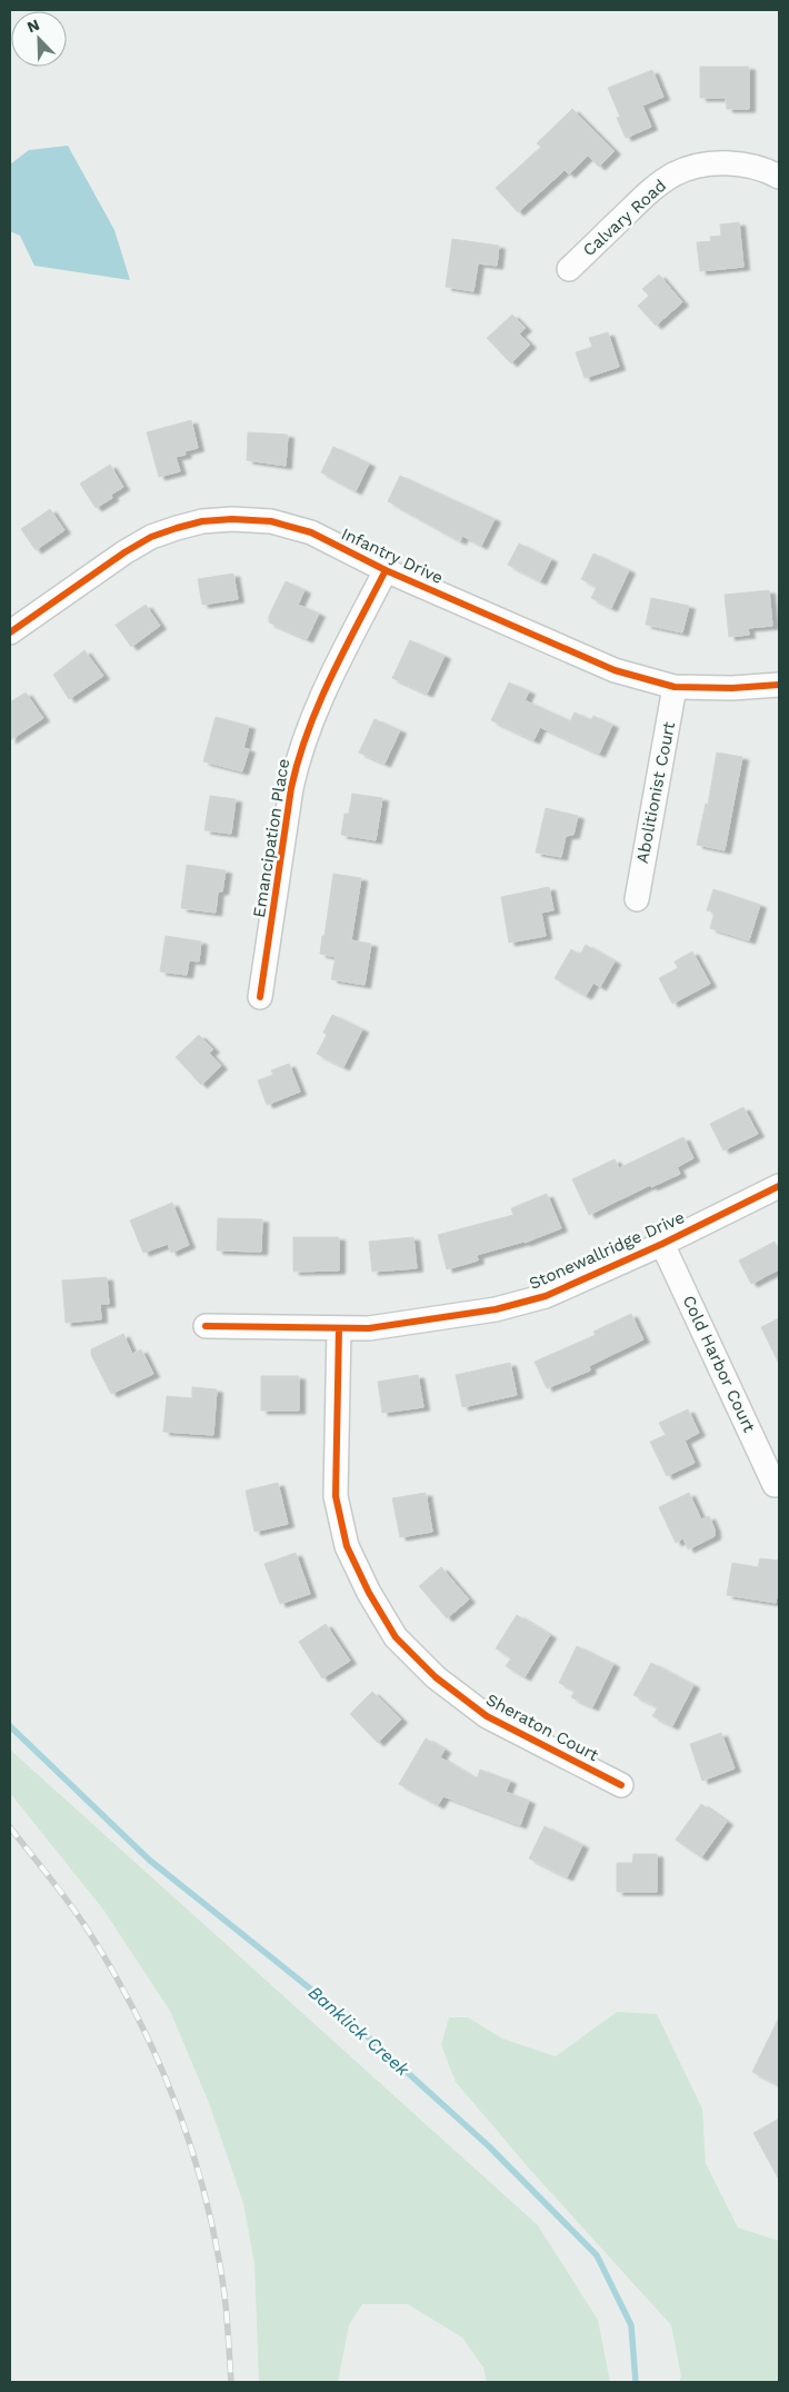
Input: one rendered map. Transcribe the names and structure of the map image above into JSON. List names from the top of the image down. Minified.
{"streets":{"street":["Calvary Road","Infantry Drive","Abolitionist Court","Emancipation Place","Stonewallridge Drive","Cold Harbor Court","Sheraton Court"]},"crossings":[["Infantry Drive","Abolitionist Court"],["Infantry Drive","Emancipation Place"],["Stonewallridge Drive","Cold Harbor Court"],["Stonewallridge Drive","Sheraton Court"]],"water":["Banklick Creek"],"north":"top left"}
